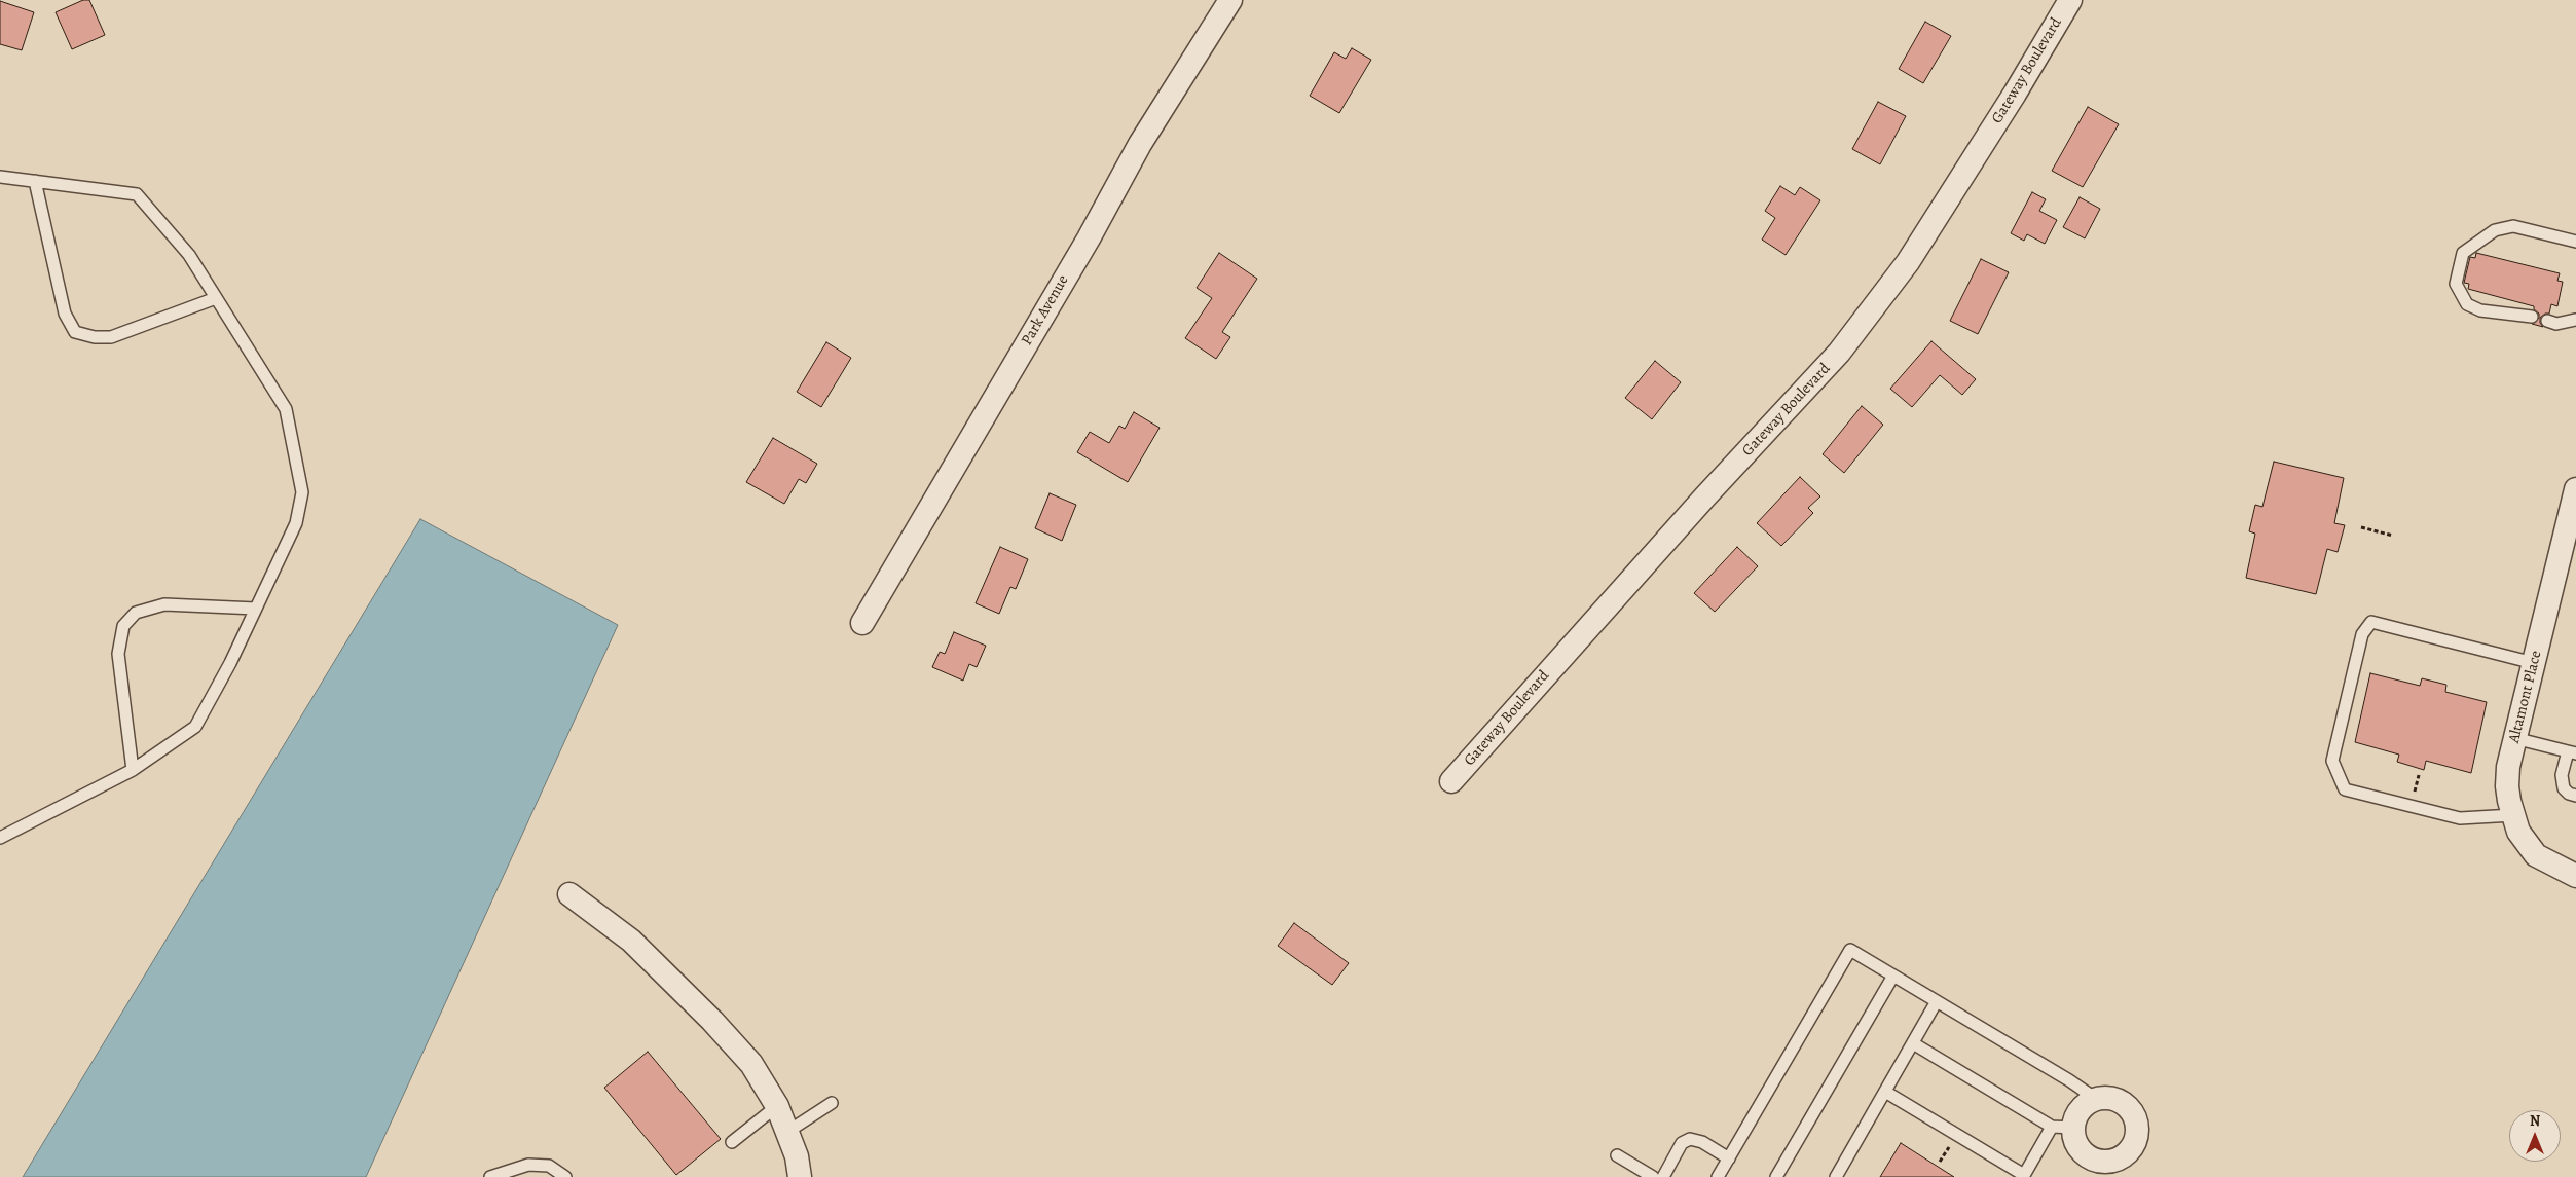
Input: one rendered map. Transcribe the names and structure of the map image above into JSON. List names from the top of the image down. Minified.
{"streets":{"street":["Gateway Boulevard","Park Avenue","Altamont Place"]},"north":"top"}
